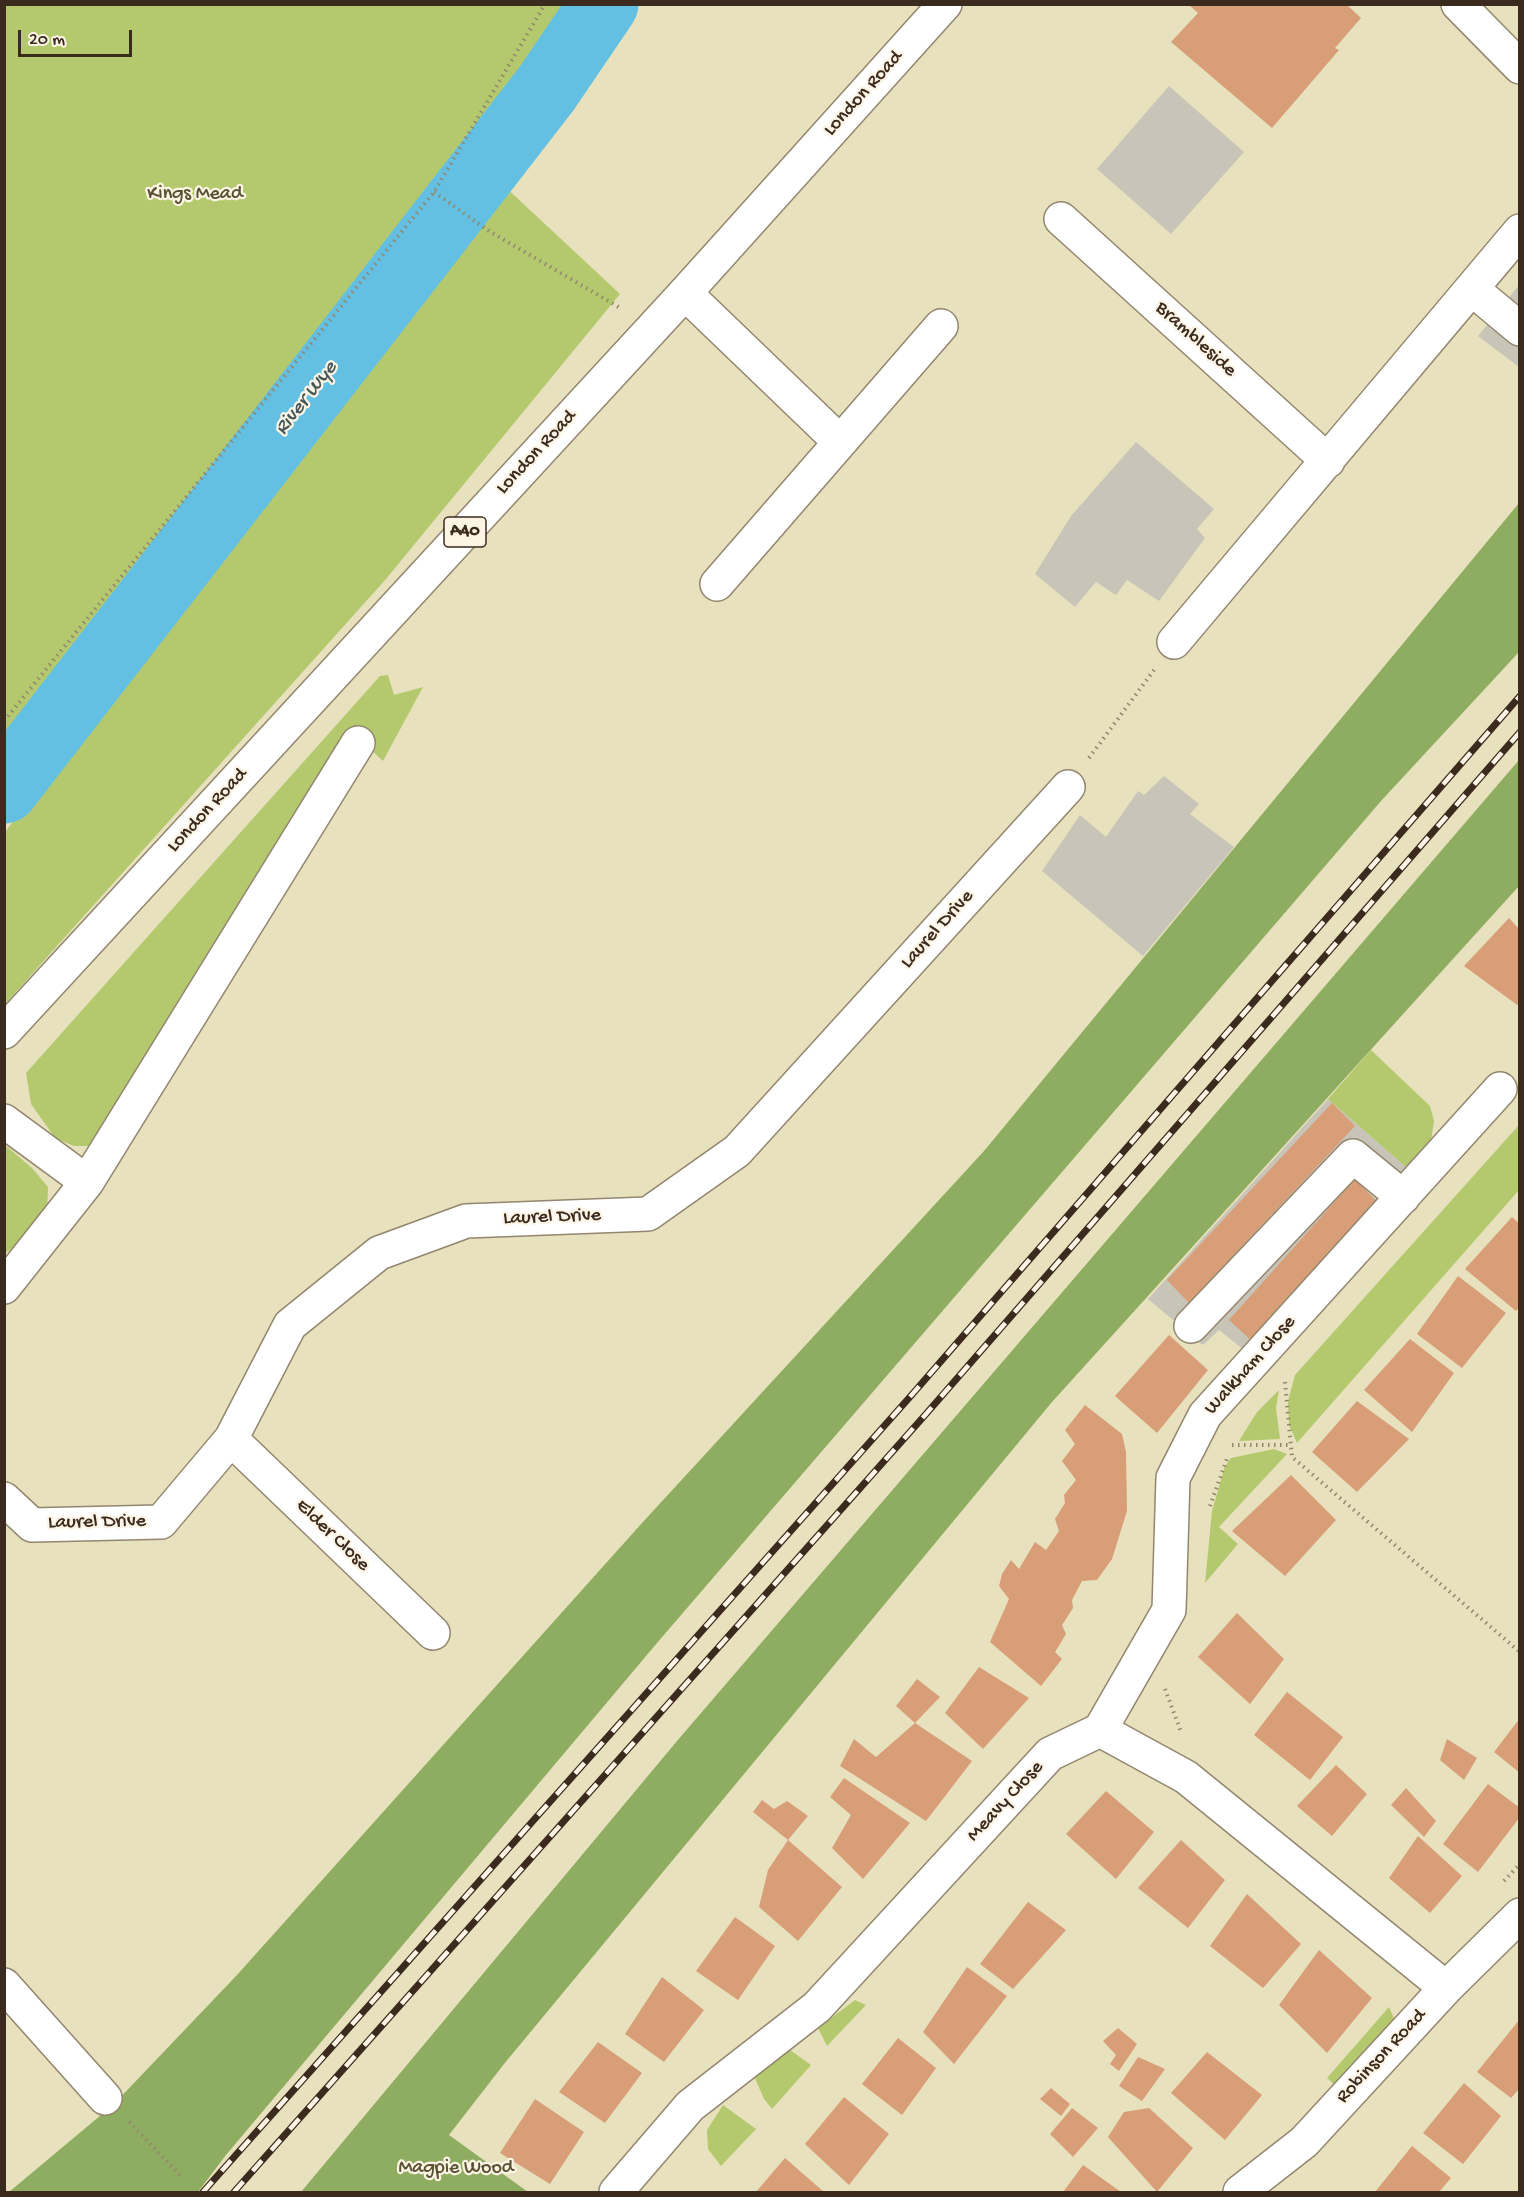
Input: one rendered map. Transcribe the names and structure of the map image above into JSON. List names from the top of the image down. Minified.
{"streets":{"street":["London Road","Brambleside","A40","Laurel Drive","Walkham Close","Elder Close","Meavy Close","Robinson Road"]},"crossings":[["Laurel Drive","Elder Close"],["Walkham Close","Meavy Close"]],"water":["River Wye"],"parks":["Kings Mead","Magpie Wood"],"scale_bar":"20 m"}
